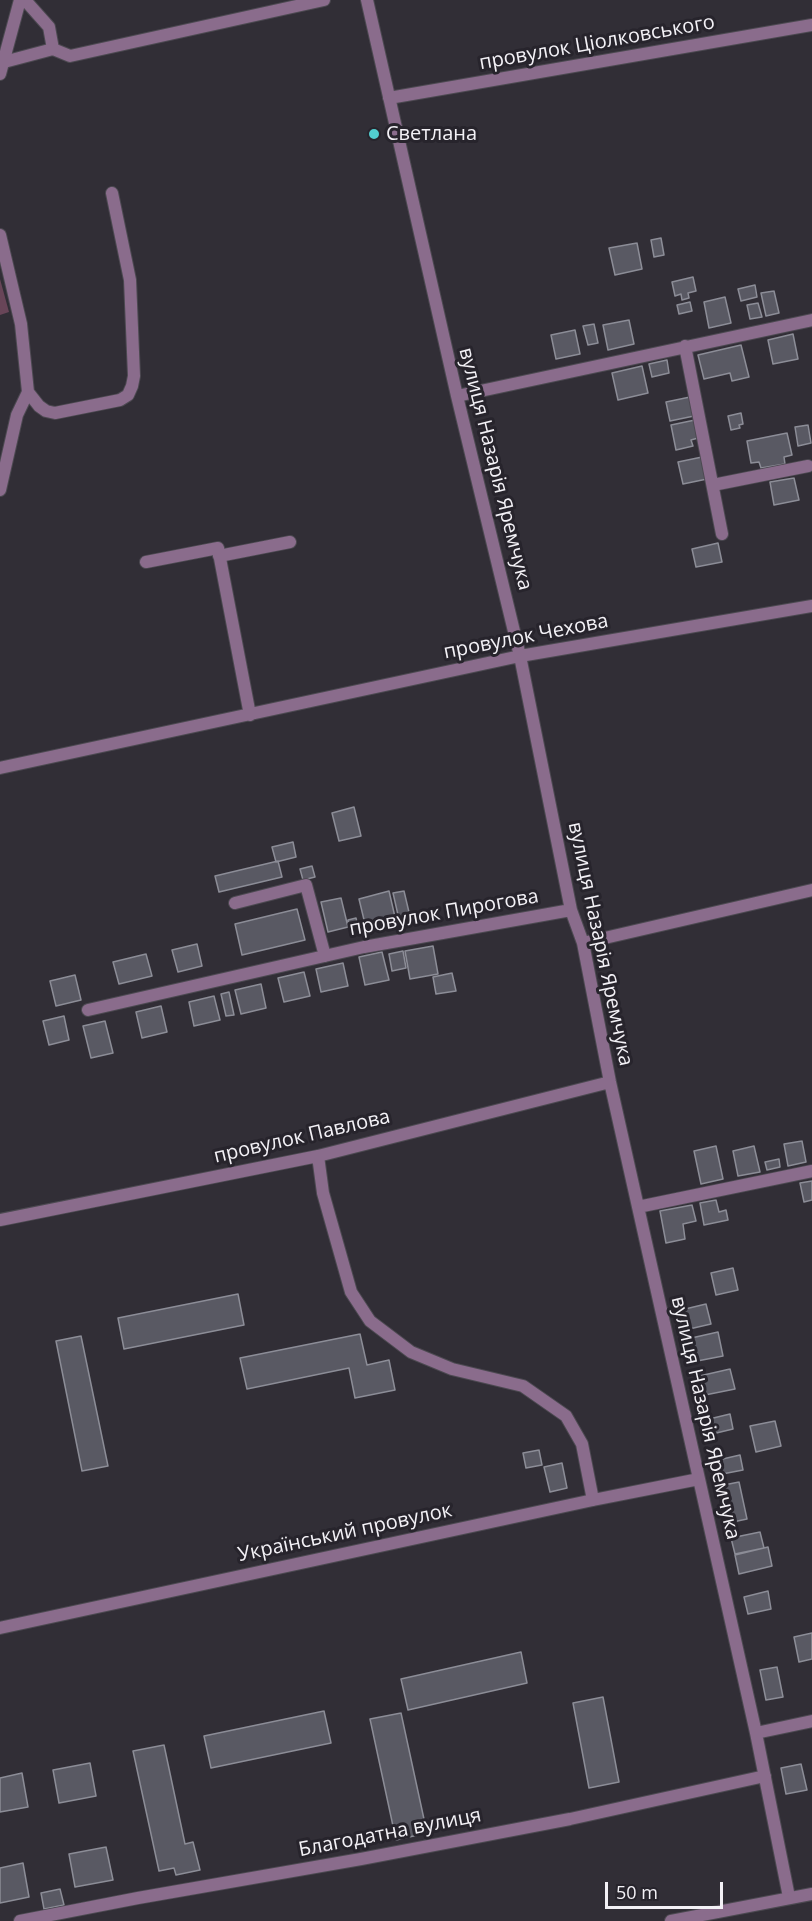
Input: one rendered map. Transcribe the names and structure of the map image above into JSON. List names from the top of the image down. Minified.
{"streets":{"street":["провулок Ціолковського","вулиця Назарія Яремчука","провулок Чехова","провулок Пирогова","провулок Павлова","Український провулок","Благодатна вулиця"]},"crossings":[["провулок Ціолковського","вулиця Назарія Яремчука"],["вулиця Назарія Яремчука","провулок Чехова"],["вулиця Назарія Яремчука","провулок Пирогова"],["вулиця Назарія Яремчука","провулок Павлова"],["вулиця Назарія Яремчука","Український провулок"],["вулиця Назарія Яремчука","Благодатна вулиця"]],"places":["Светлана"],"scale_bar":"50 m"}
